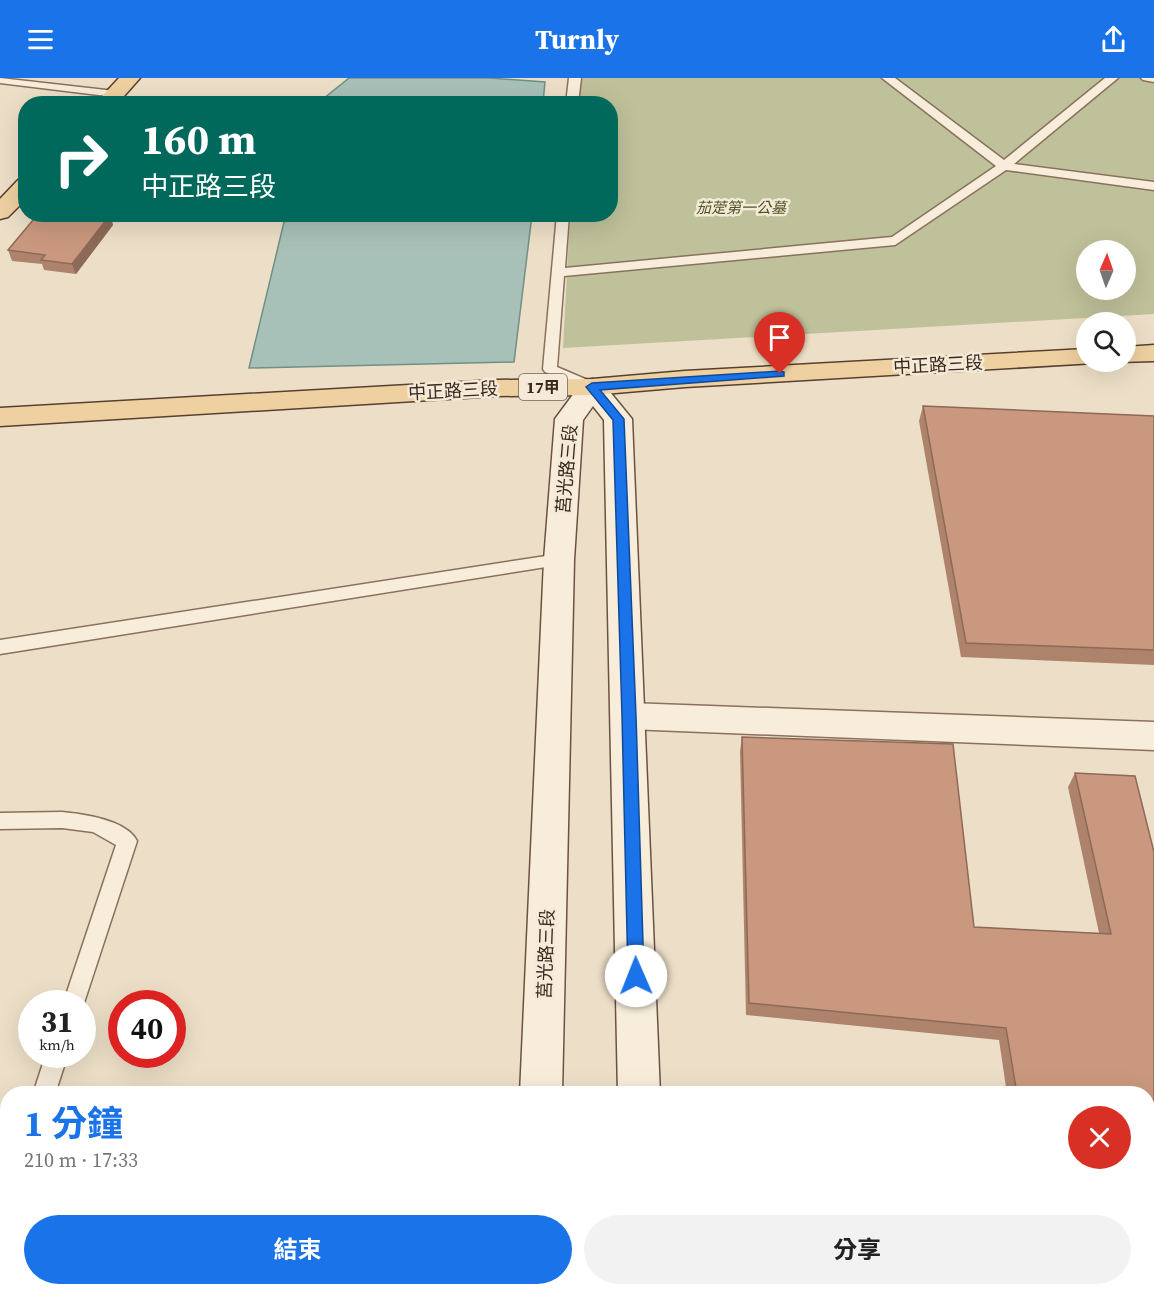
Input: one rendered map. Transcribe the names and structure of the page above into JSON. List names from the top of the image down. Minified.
{"streets":{"main road":["中正路三段","17甲"],"street":["莒光路三段"]},"crossings":[["中正路三段","莒光路三段"]],"parks":["茄萣第一公墓"],"north":"top","page":{"header":"Turnly","turn":["160 m","中正路三段"],"speed":"31 km/h","limit":"40","heading":["1 分鐘","210 m · 17:33"],"buttons":["結束","分享"]}}
